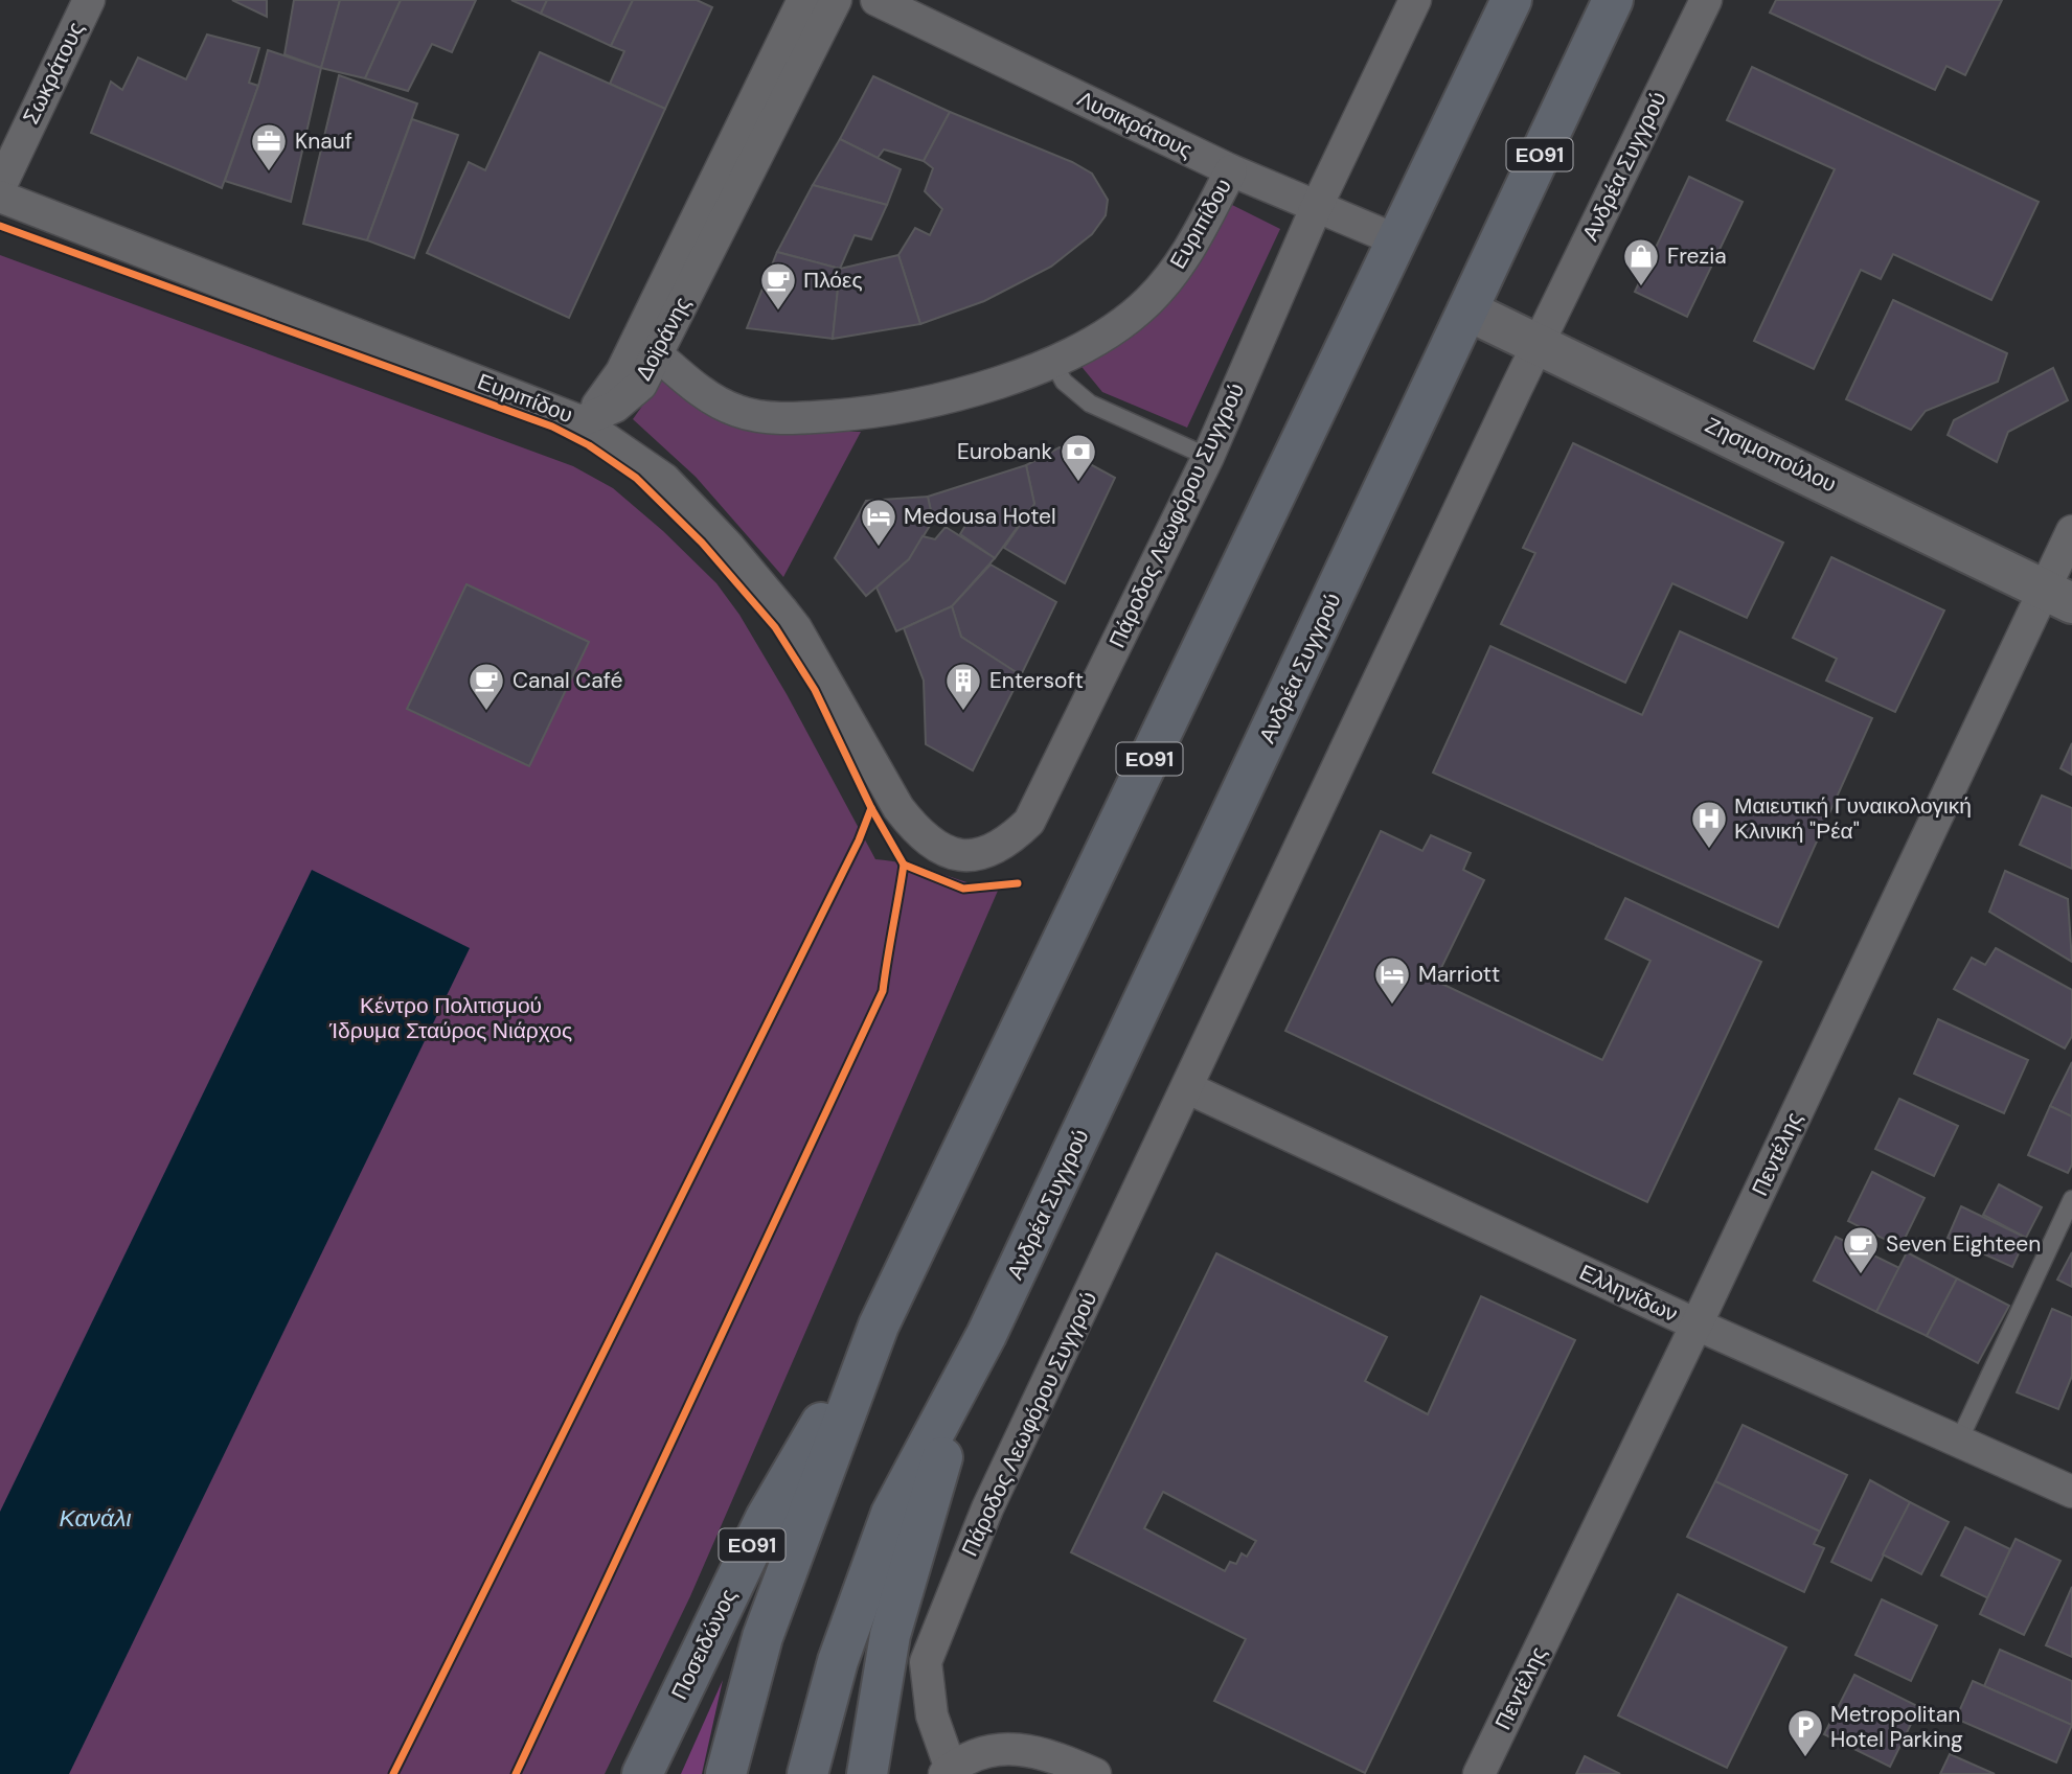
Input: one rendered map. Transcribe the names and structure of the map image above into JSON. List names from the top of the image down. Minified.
{"streets":{"highway":["ΕΟ91","Ανδρέα Συγγρού","Ποσειδώνος"],"street":["Σωκράτους","Λυσικράτους","Ευριπίδου","Δοϊράνης","Ζησιμοπούλου","Πάροδος Λεωφόρου Συγγρού","Πεντέλης","Ελληνίδων"]},"crossings":[["Λυσικράτους","ΕΟ91"],["Λυσικράτους","Ευριπίδου"],["Λυσικράτους","Πάροδος Λεωφόρου Συγγρού"],["ΕΟ91","Ανδρέα Συγγρού"],["ΕΟ91","Ποσειδώνος"],["Ανδρέα Συγγρού","Ζησιμοπούλου"],["Ανδρέα Συγγρού","Πάροδος Λεωφόρου Συγγρού"],["Ανδρέα Συγγρού","Ελληνίδων"],["Ευριπίδου","Δοϊράνης"],["Ευριπίδου","Πάροδος Λεωφόρου Συγγρού"],["Ζησιμοπούλου","Πεντέλης"],["Πάροδος Λεωφόρου Συγγρού","Ελληνίδων"],["Πεντέλης","Ελληνίδων"]],"water":["Κανάλι"],"parks":["Κέντρο Πολιτισμού Ίδρυμα Σταύρος Νιάρχος"],"places":{"office":["Knauf"],"shop":["Frezia"],"cafe":["Πλόες","Canal Café","Seven Eighteen"],"bank":["Eurobank"],"hotel":["Medousa Hotel","Marriott"],"building":["Entersoft"],"hospital":["Μαιευτική Γυναικολογική Κλινική \"Ρέα\""],"parking":["Metropolitan Hotel Parking"]}}
